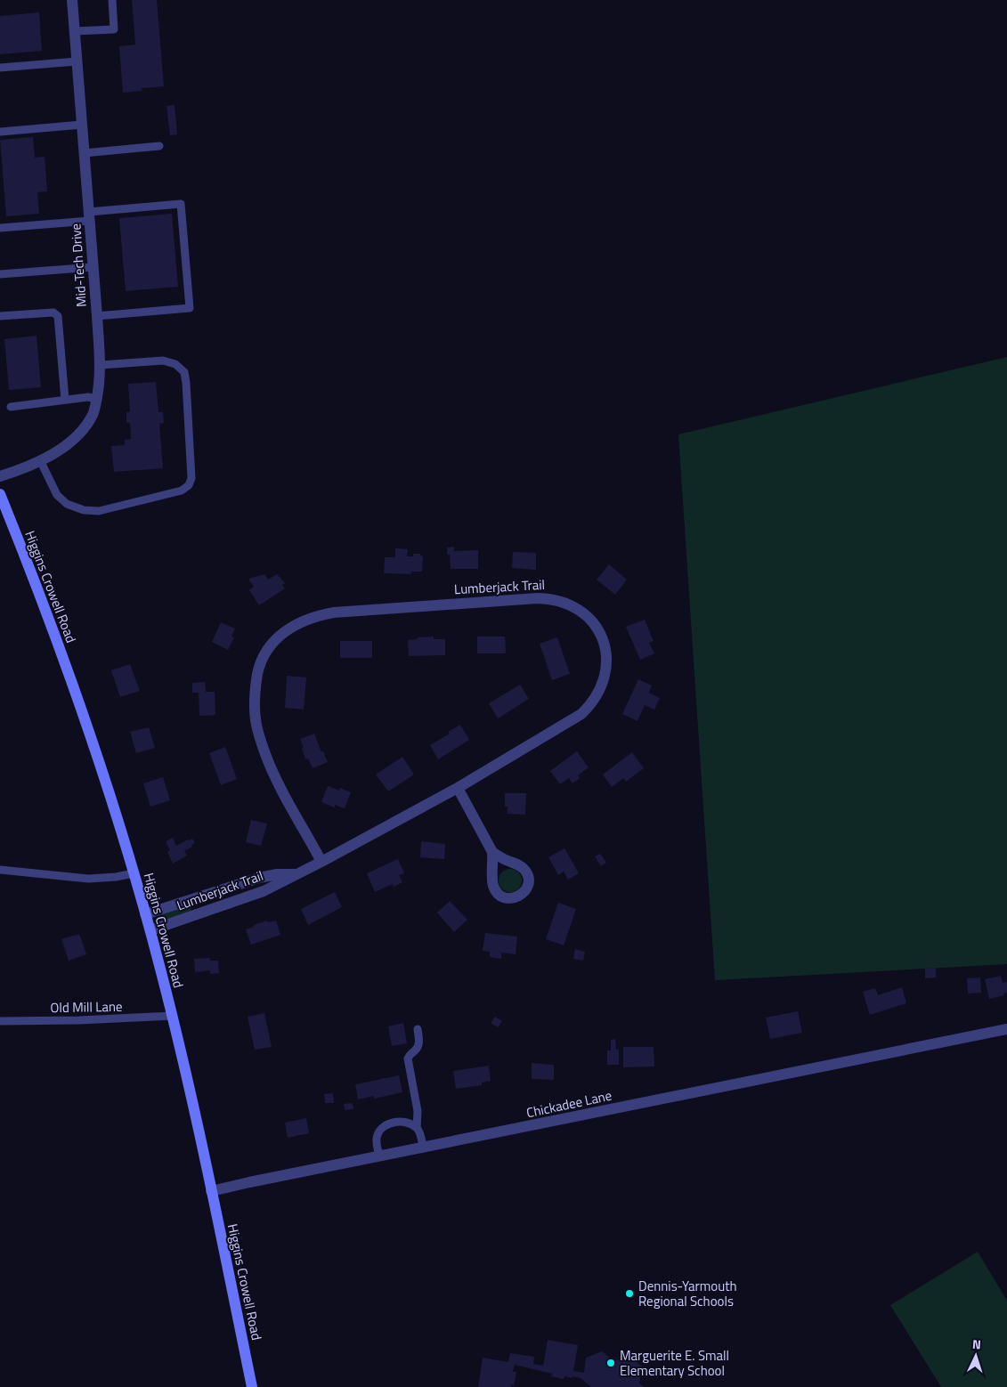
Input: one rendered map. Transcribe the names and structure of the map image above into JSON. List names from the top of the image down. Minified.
{"streets":{"main road":["Higgins Crowell Road"],"street":["Mid-Tech Drive","Lumberjack Trail","Chickadee Lane"],"lane":["Old Mill Lane"]},"crossings":[["Higgins Crowell Road","Lumberjack Trail"],["Higgins Crowell Road","Old Mill Lane"],["Higgins Crowell Road","Chickadee Lane"]],"places":["Dennis-Yarmouth Regional Schools","Marguerite E. Small Elementary School"],"north":"top"}
